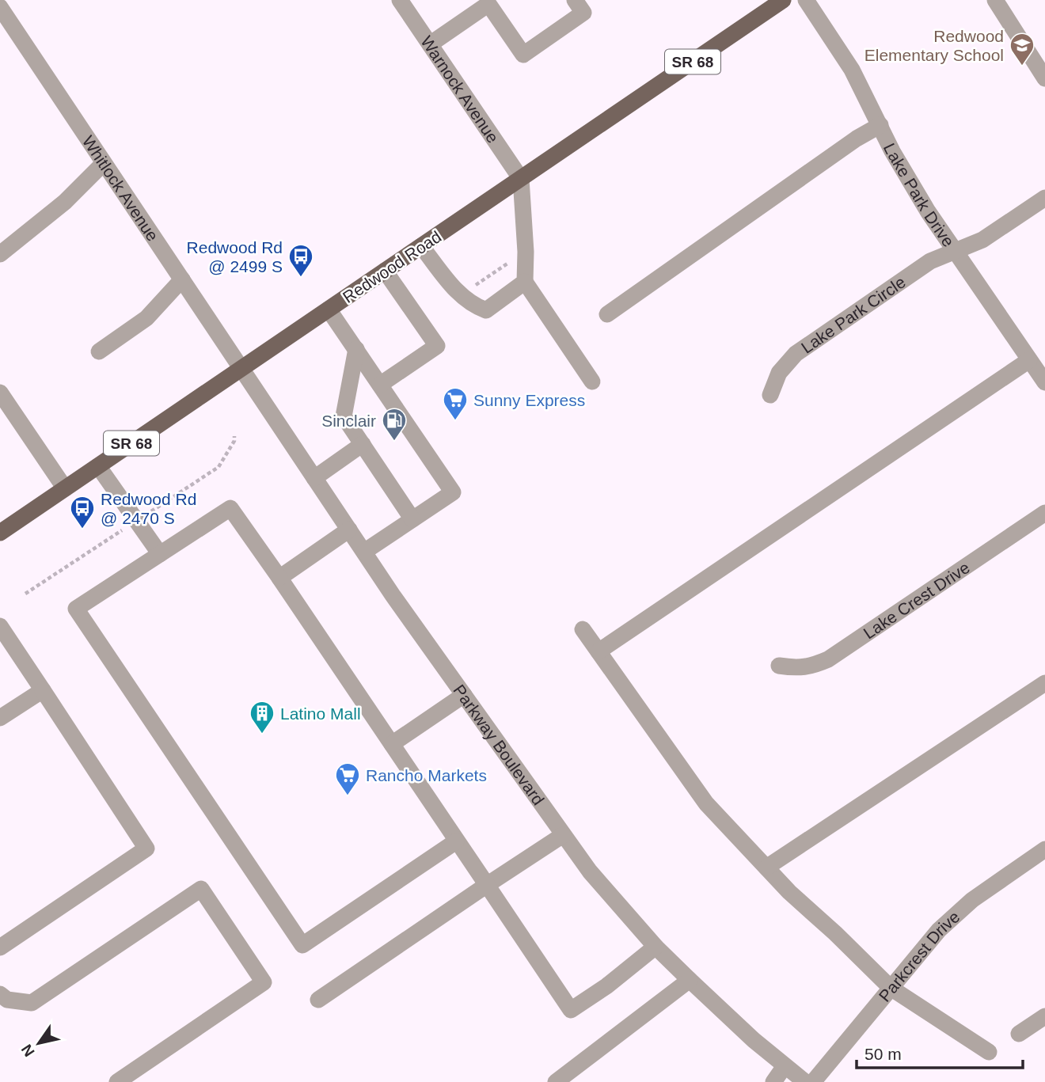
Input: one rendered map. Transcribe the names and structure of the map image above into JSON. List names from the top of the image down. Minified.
{"streets":{"main road":["SR 68","Redwood Road"],"street":["Warnock Avenue","Whitlock Avenue","Lake Park Drive","Lake Park Circle","Lake Crest Drive","Parkway Boulevard","Parkcrest Drive"]},"crossings":[["Warnock Avenue","Redwood Road"],["Whitlock Avenue","Redwood Road"],["Whitlock Avenue","Parkway Boulevard"],["Lake Park Drive","Lake Park Circle"],["Redwood Road","Parkway Boulevard"]],"places":{"school or university":["Redwood Elementary School"],"bus stop":["Redwood Rd @ 2499 S","Redwood Rd @ 2470 S"],"supermarket":["Sunny Express","Rancho Markets"],"fuel station":["Sinclair"],"building":["Latino Mall"]},"scale_bar":"50 m","north":"bottom left"}
